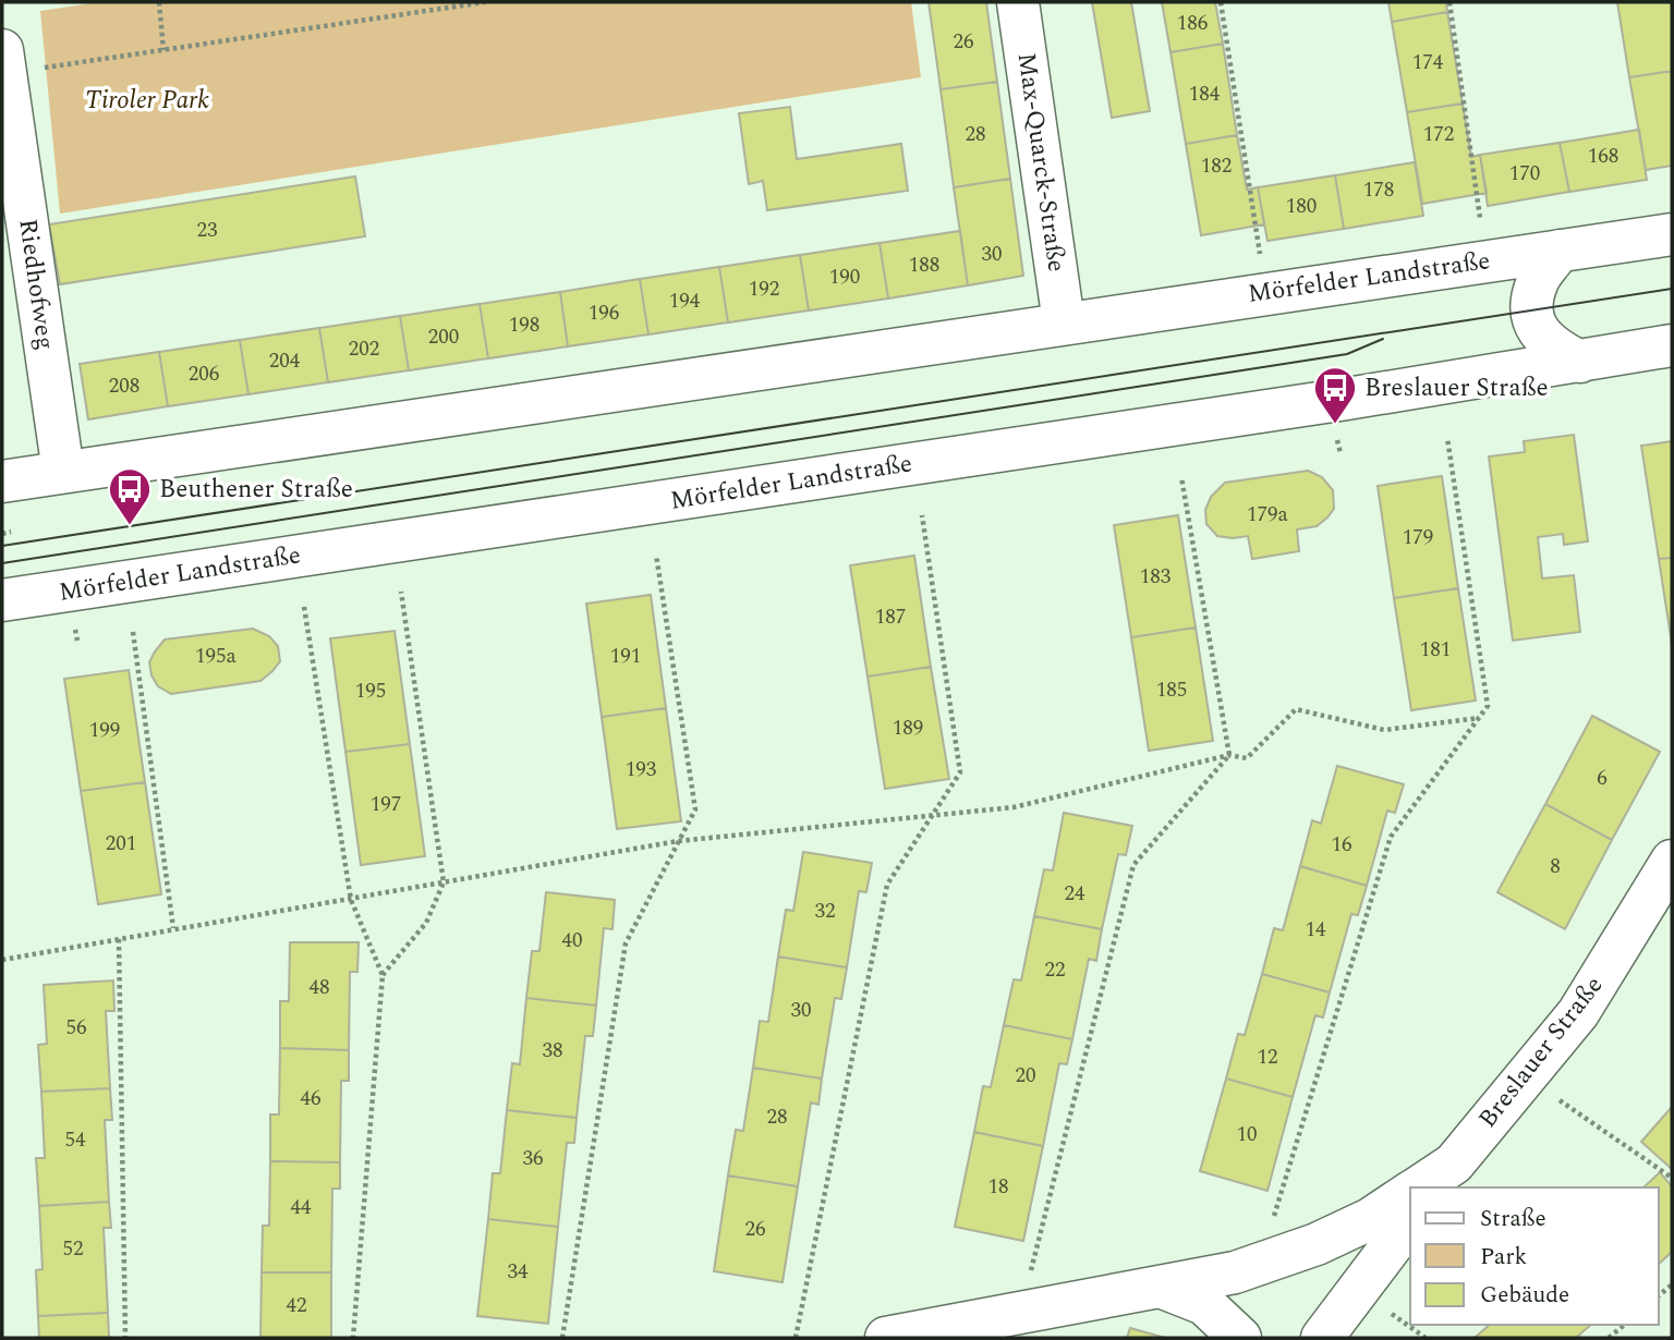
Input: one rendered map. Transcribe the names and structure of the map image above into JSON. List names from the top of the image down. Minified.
{"streets":{"main road":["Max-Quarck-Straße","Mörfelder Landstraße","Riedhofweg","Breslauer Straße"]},"crossings":[["Max-Quarck-Straße","Mörfelder Landstraße"],["Mörfelder Landstraße","Riedhofweg"]],"parks":["Tiroler Park"],"places":{"bus stop":["Breslauer Straße","Beuthener Straße"]},"house_numbers":["186","26","174","184","28","172","168","182","170","178","180","23","30","188","190","192","194","196","198","200","202","204","206","208","179a","179","183","187","181","195a","191","185","195","189","199","193","6","197","201","16","8","24","32","14","40","22","48","30","56","38","12","20","46","28","10","54","36","18","44","26","52","34","42"],"legend":["Straße","Park","Gebäude"]}
